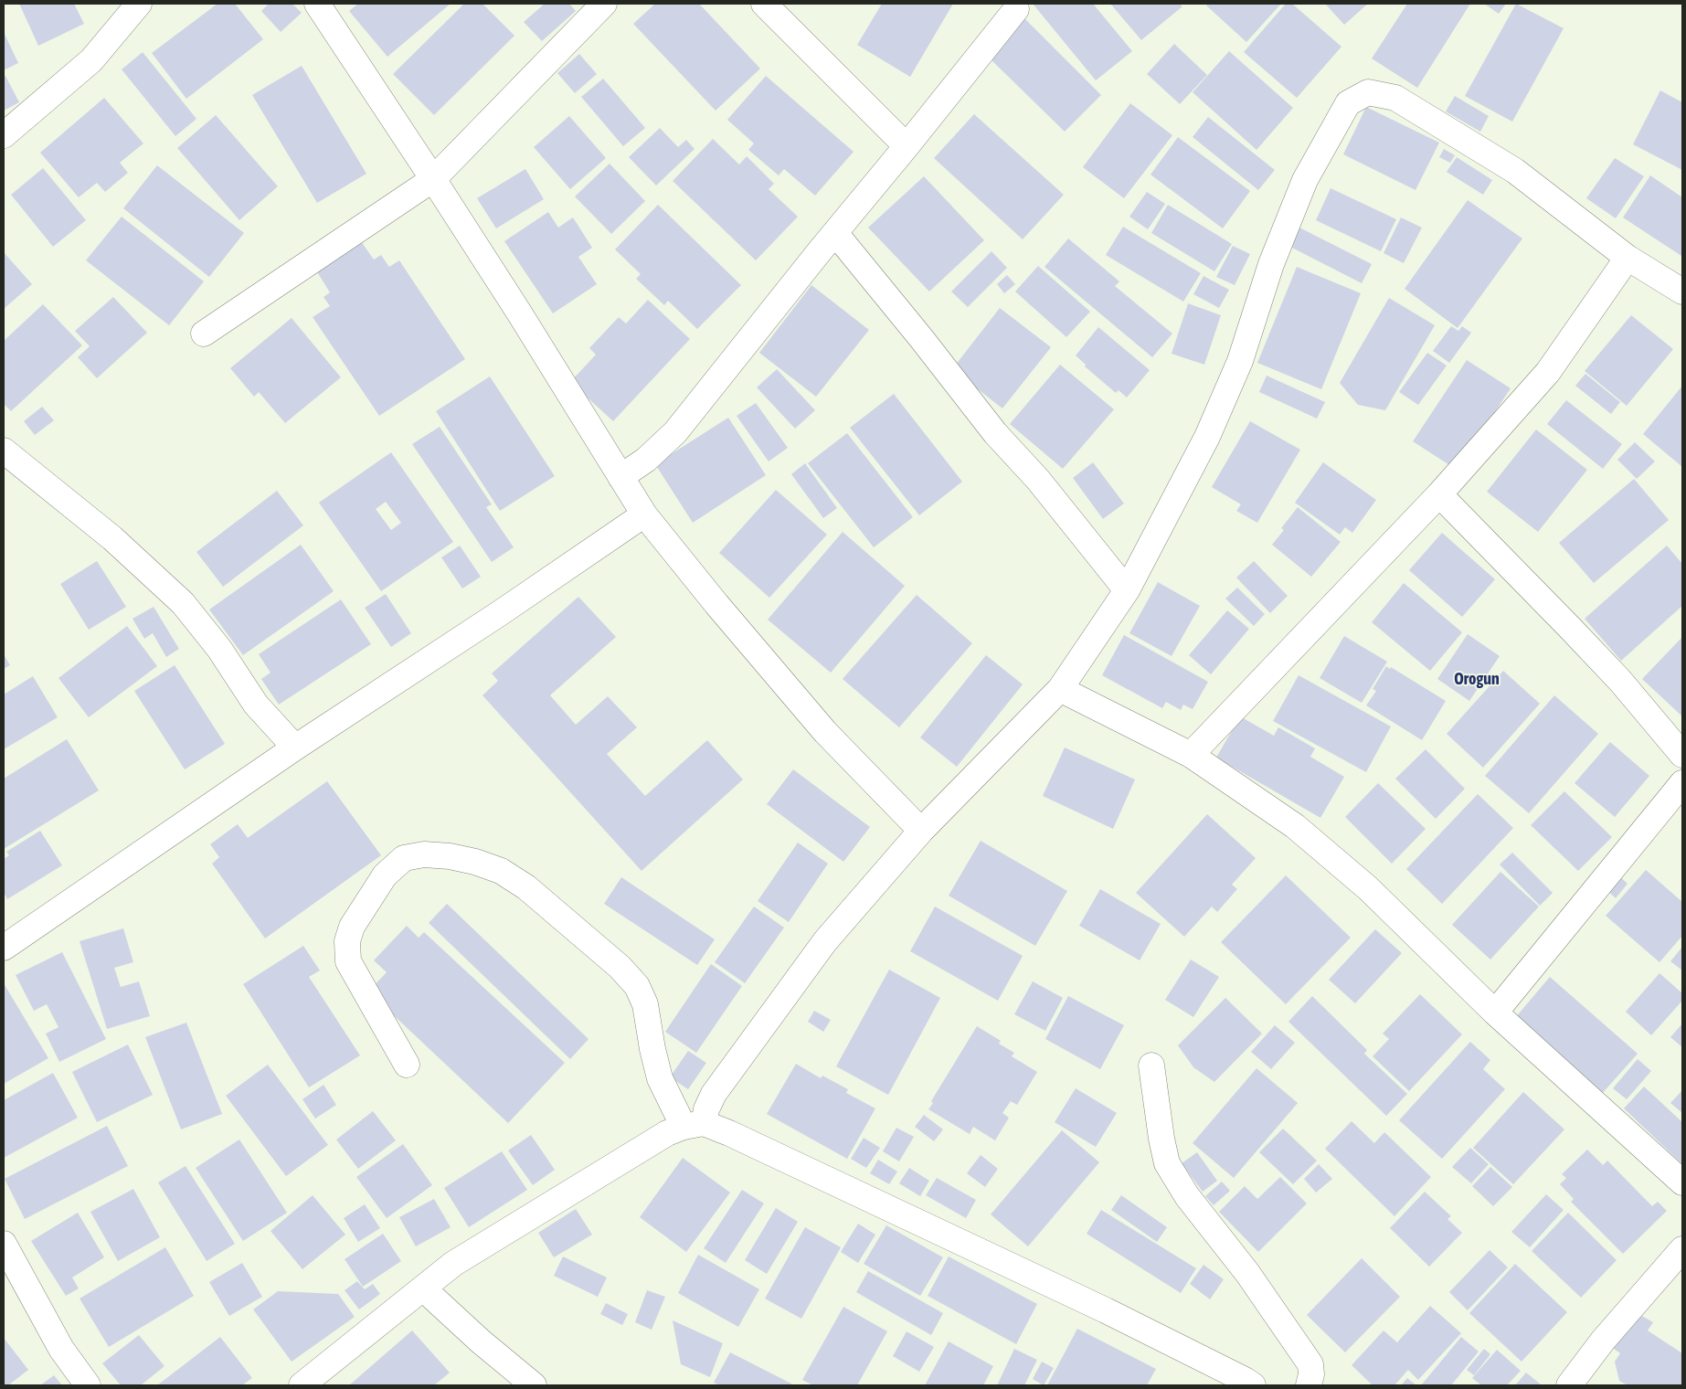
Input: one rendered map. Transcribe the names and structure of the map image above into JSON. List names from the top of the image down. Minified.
{"districts":["Orogun"]}
